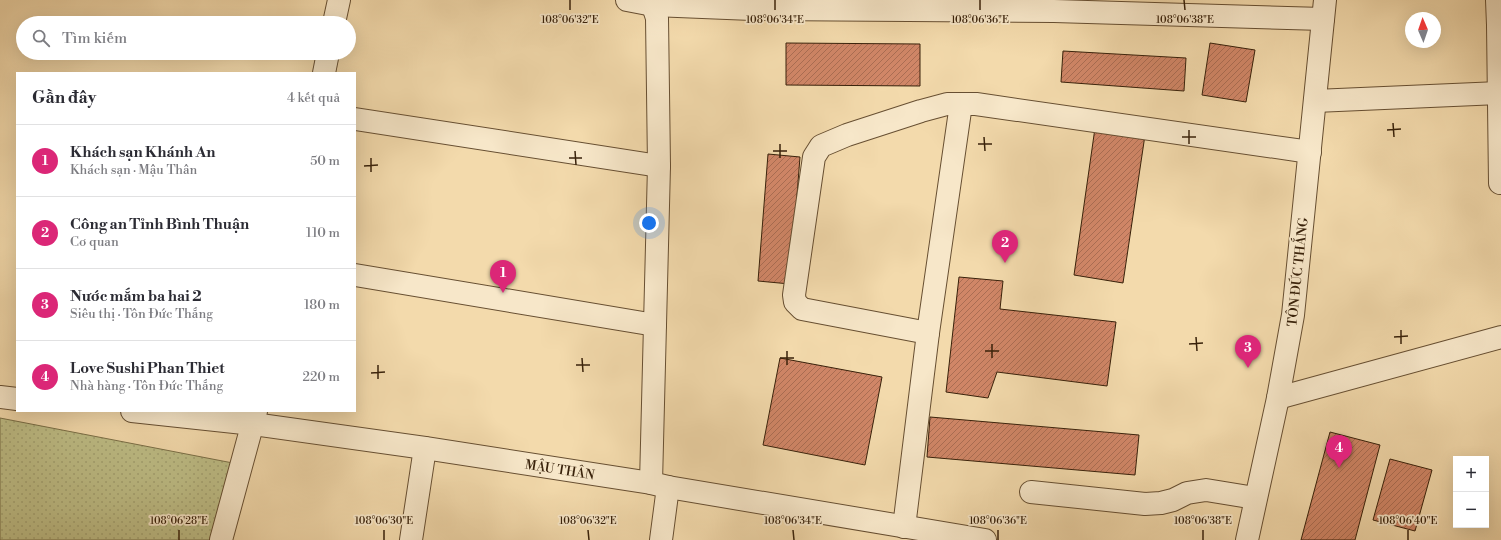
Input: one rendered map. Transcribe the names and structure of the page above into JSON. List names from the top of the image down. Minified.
{"streets":{"street":["TÔN ĐỨC THẮNG","MẬU THÂN"]},"north":"top","page":{"search":"Tìm kiếm","heading":["Gần đây","4 kết quả"],"list":[{"mark":"1","name":"Khách sạn Khánh An","note":"Khách sạn · Mậu Thân","value":"50 m"},{"mark":"2","name":"Công an Tỉnh Bình Thuận","note":"Cơ quan","value":"110 m"},{"mark":"3","name":"Nước mắm ba hai 2","note":"Siêu thị · Tôn Đức Thắng","value":"180 m"},{"mark":"4","name":"Love Sushi Phan Thiet","note":"Nhà hàng · Tôn Đức Thắng","value":"220 m"}],"pins":["2","1","3","4"],"map_buttons":["+","−"]},"coordinates":["108°06'32\"E","108°06'34\"E","108°06'36\"E","108°06'38\"E","108°06'28\"E","108°06'30\"E","108°06'40\"E"]}
